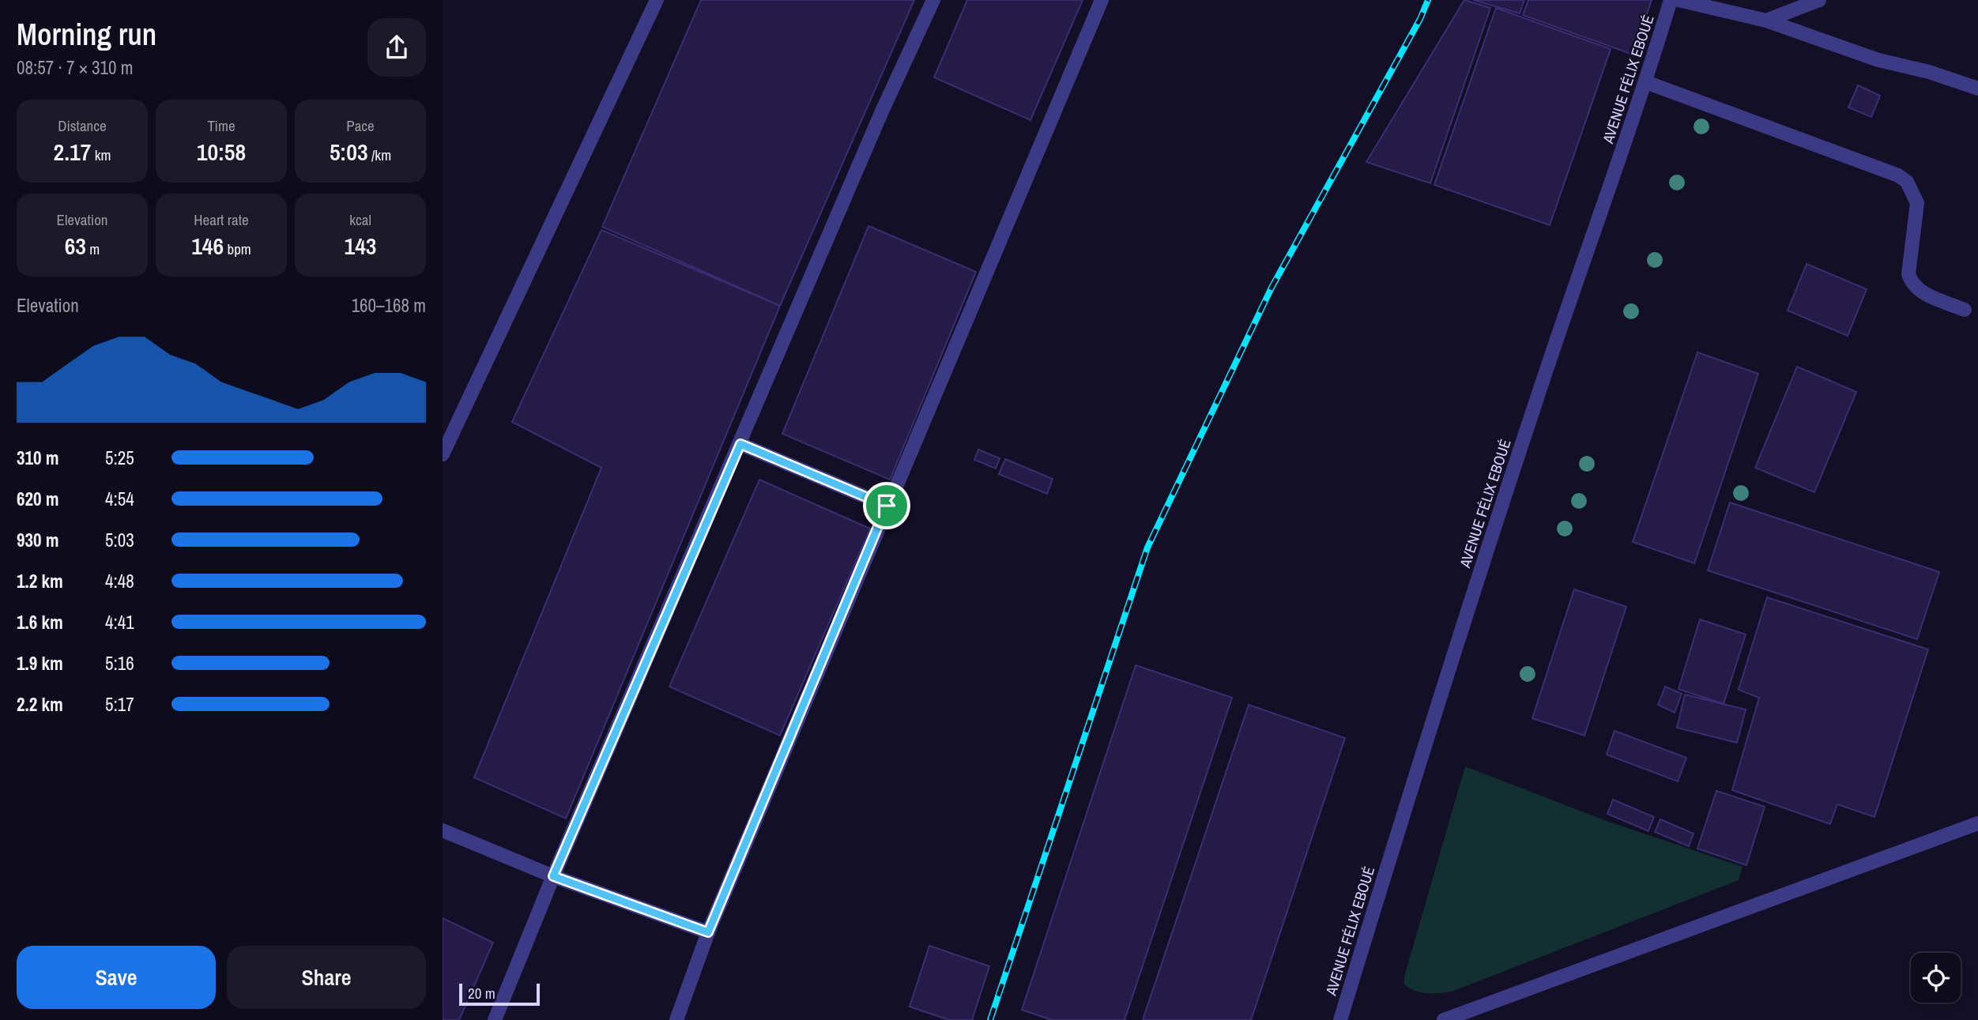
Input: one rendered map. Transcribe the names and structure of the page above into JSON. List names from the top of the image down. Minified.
{"streets":{"street":["AVENUE FÉLIX EBOUÉ"]},"scale_bar":"20 m","page":{"heading":["Morning run","08:57 · 7 × 310 m"],"stats":[["Distance","2.17 km"],["Time","10:58"],["Pace","5:03 /km"],["Elevation","63 m"],["Heart rate","146 bpm"],["kcal","143"]],"chart":["Elevation","160–168 m"],"list":[{"name":"310 m","note":"5:25"},{"name":"620 m","note":"4:54"},{"name":"930 m","note":"5:03"},{"name":"1.2 km","note":"4:48"},{"name":"1.6 km","note":"4:41"},{"name":"1.9 km","note":"5:16"},{"name":"2.2 km","note":"5:17"}],"buttons":["Save","Share"],"scale":"20 m"}}
